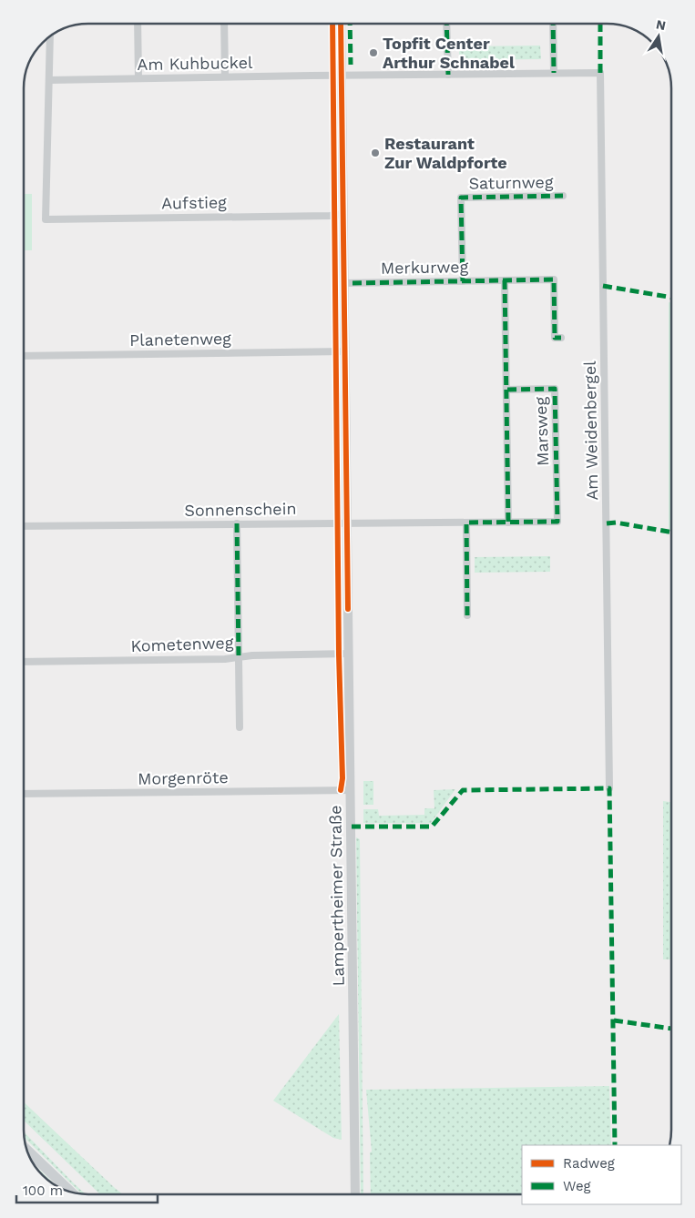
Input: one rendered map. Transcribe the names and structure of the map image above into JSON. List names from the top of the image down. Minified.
{"streets":{"street":["Am Kuhbuckel","Saturnweg","Aufstieg","Merkurweg","Planetenweg","Am Weidenbergel","Marsweg","Sonnenschein","Kometenweg","Morgenröte","Lampertheimer Straße"]},"crossings":[["Am Kuhbuckel","Aufstieg"],["Am Kuhbuckel","Am Weidenbergel"],["Am Kuhbuckel","Lampertheimer Straße"],["Saturnweg","Merkurweg"],["Aufstieg","Lampertheimer Straße"],["Merkurweg","Lampertheimer Straße"],["Planetenweg","Lampertheimer Straße"],["Marsweg","Sonnenschein"],["Sonnenschein","Lampertheimer Straße"],["Kometenweg","Lampertheimer Straße"],["Morgenröte","Lampertheimer Straße"]],"places":["Topfit Center Arthur Schnabel","Restaurant Zur Waldpforte"],"legend":["Radweg","Weg"],"scale_bar":"100 m","north":"top"}
